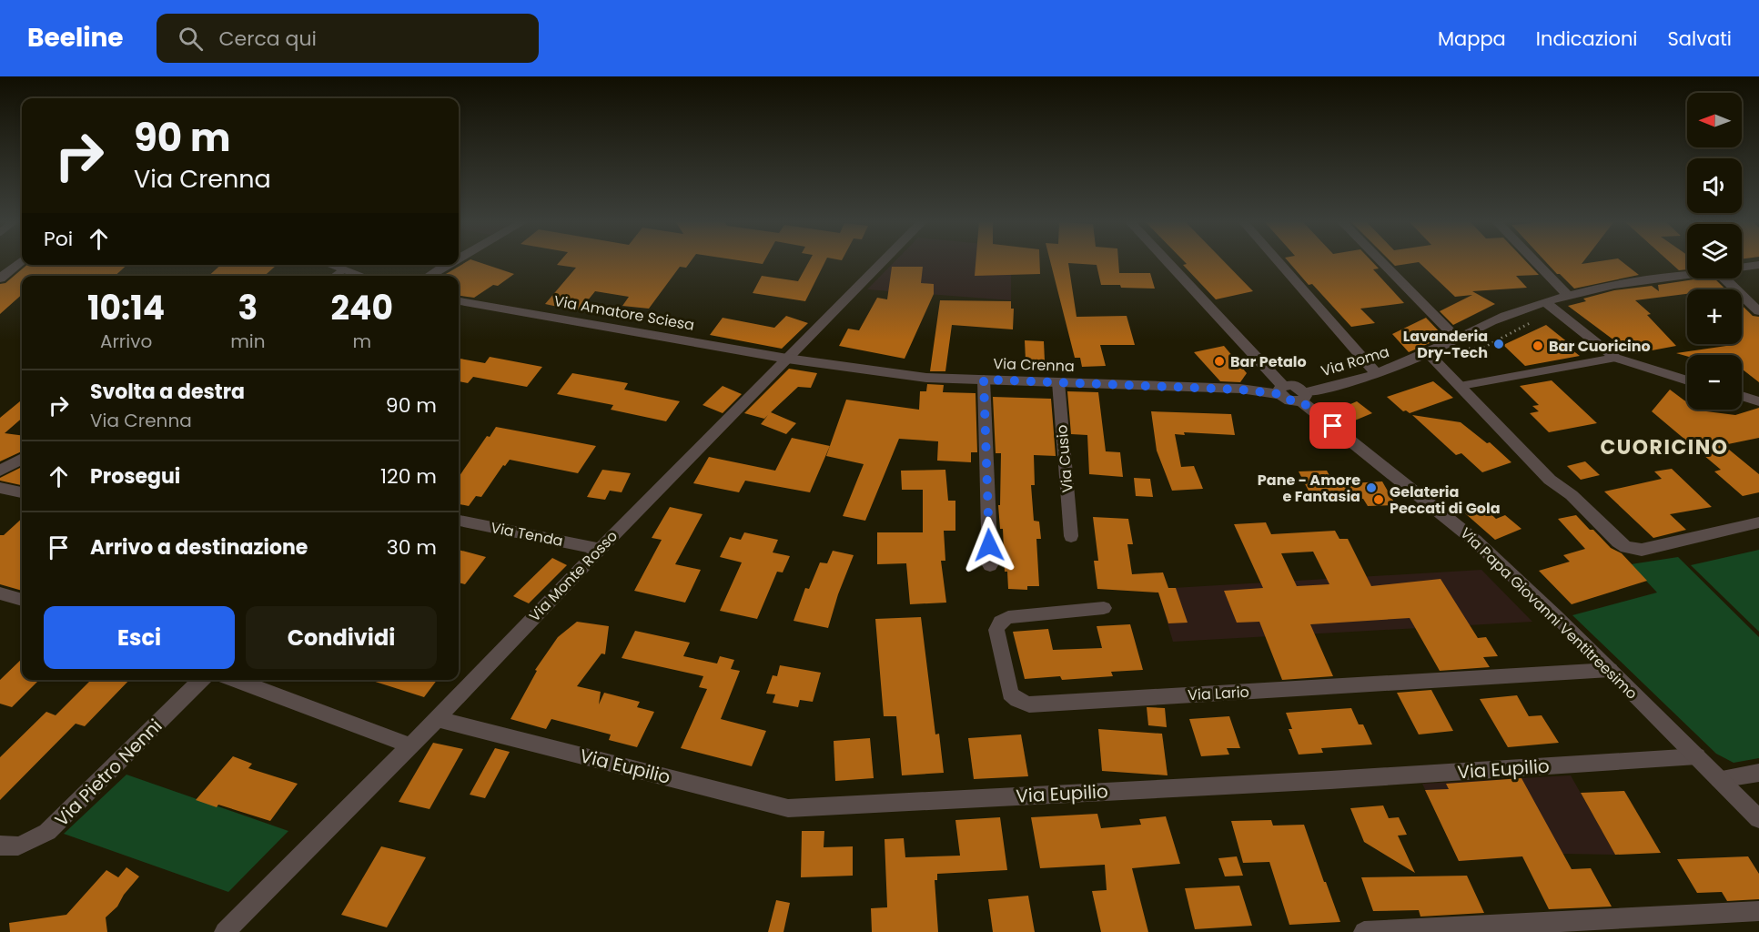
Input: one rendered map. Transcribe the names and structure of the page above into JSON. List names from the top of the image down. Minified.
{"streets":{"street":["Via Amatore Sciesa","Via Roma","Via Crenna","Via Cusio","Via Tenda","Via Monte Rosso","Via Papa Giovanni Ventitreesimo","Via Lario","Via Eupilio","Via Pietro Nenni"]},"crossings":[["Via Amatore Sciesa","Via Crenna"],["Via Amatore Sciesa","Via Monte Rosso"],["Via Roma","Via Crenna"],["Via Roma","Via Papa Giovanni Ventitreesimo"],["Via Crenna","Via Cusio"],["Via Crenna","Via Monte Rosso"],["Via Crenna","Via Papa Giovanni Ventitreesimo"],["Via Tenda","Via Monte Rosso"],["Via Monte Rosso","Via Eupilio"],["Via Papa Giovanni Ventitreesimo","Via Lario"],["Via Papa Giovanni Ventitreesimo","Via Eupilio"]],"districts":["CUORICINO"],"places":["Lavanderia Dry-Tech","Bar Cuoricino","Bar Petalo","Pane - Amore e Fantasia","Gelateria Peccati di Gola"],"north":"left","page":{"header":"Beeline","search":"Cerca qui","nav":["Mappa","Indicazioni","Salvati"],"map_buttons":["+","−"],"turn":["90 m","Via Crenna"],"then":"Poi","eta":["10:14","Arrivo","3","min","240","m"],"list":[{"name":"Svolta a destra","note":"Via Crenna","value":"90 m"},{"name":"Prosegui","value":"120 m"},{"name":"Arrivo a destinazione","value":"30 m"}],"buttons":["Esci","Condividi"]}}
